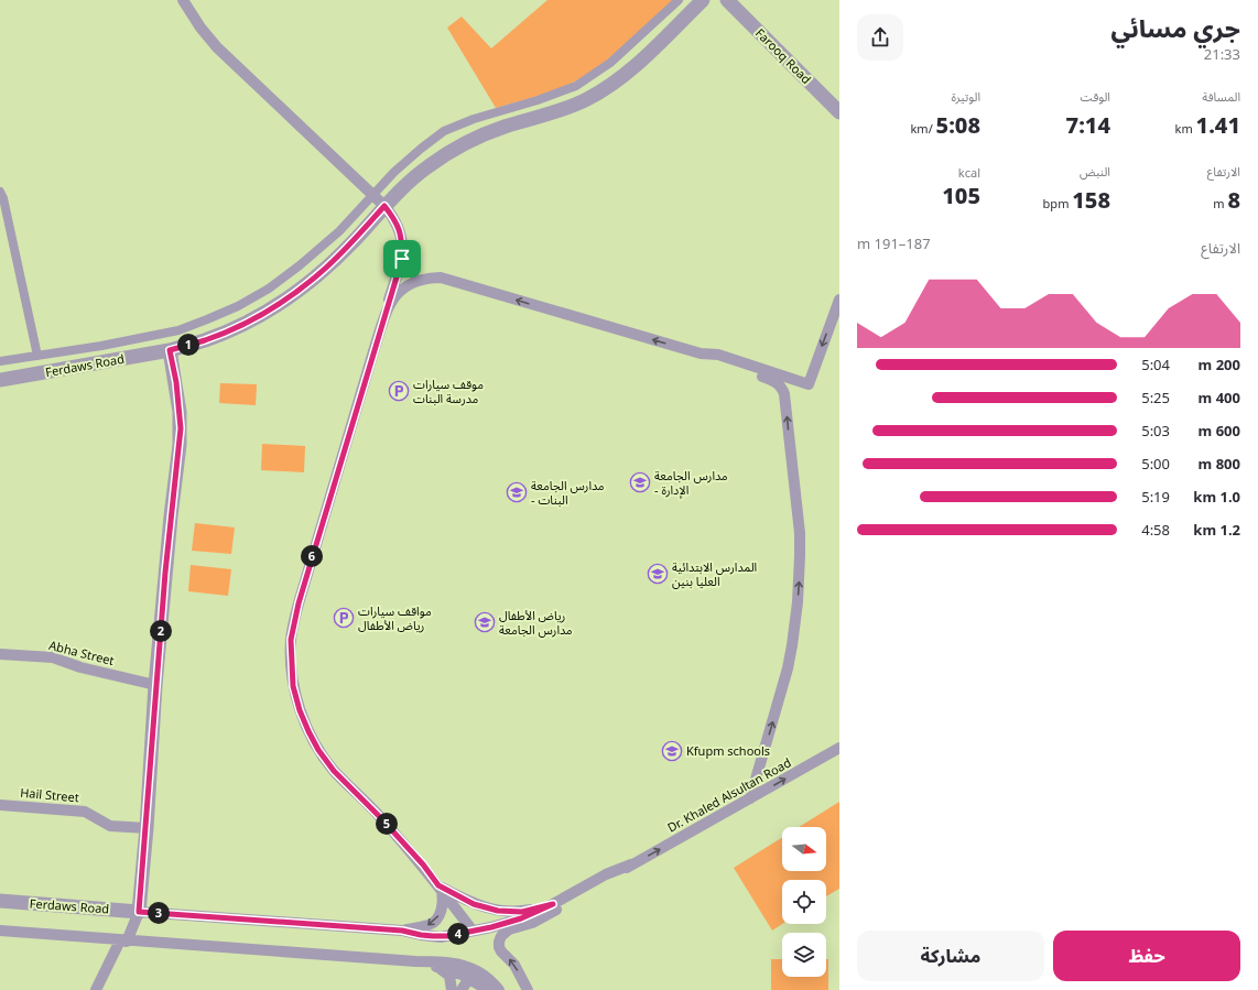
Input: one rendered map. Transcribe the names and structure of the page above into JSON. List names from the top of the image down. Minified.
{"streets":{"street":["Farooq Road","Ferdaws Road","Abha Street","Hail Street","Dr. Khaled Alsultan Road"]},"places":{"parking":["موقف سيارات مدرسة البنات","مواقف سيارات رياض الأطفال"],"school or university":["مدارس الجامعة - الإدارة","مدارس الجامعة - البنات","المدارس الابتدائية العليا بنين","رياض الأطفال مدارس الجامعة","Kfupm schools"]},"north":"right","page":{"heading":["جري مسائي","21:33"],"stats":[["المسافة","1.41 km"],["الوقت","7:14"],["الوتيرة","5:08 /km"],["الارتفاع","8 m"],["النبض","158 bpm"],["kcal","105"]],"chart":["الارتفاع","187–191 m"],"pins":["1","6","2","5","3","4"],"list":[{"name":"200 m","note":"5:04"},{"name":"400 m","note":"5:25"},{"name":"600 m","note":"5:03"},{"name":"800 m","note":"5:00"},{"name":"1.0 km","note":"5:19"},{"name":"1.2 km","note":"4:58"}],"buttons":["حفظ","مشاركة"]}}
